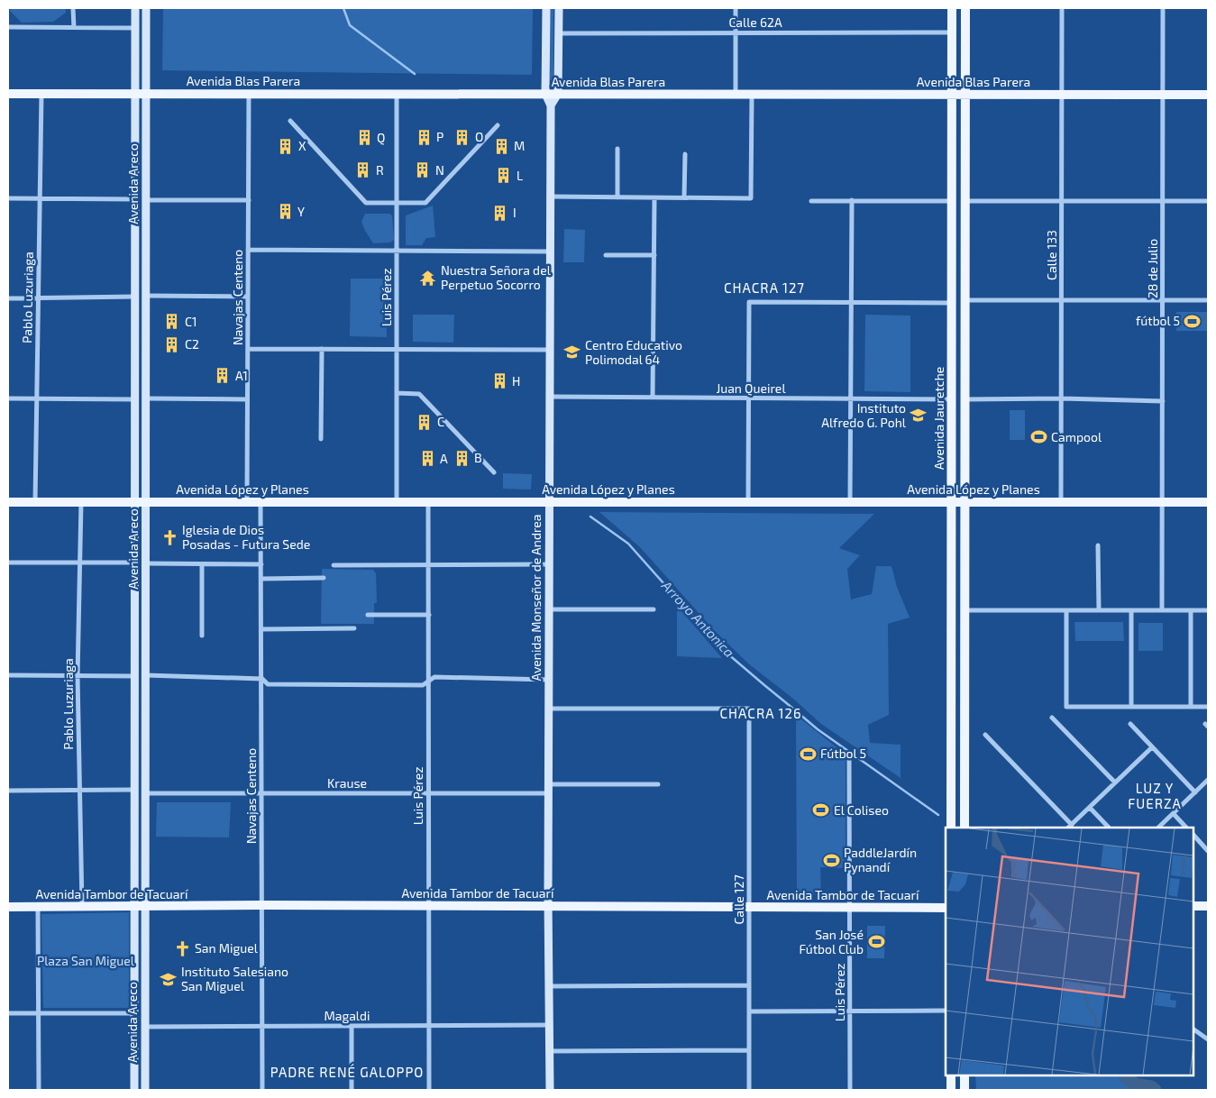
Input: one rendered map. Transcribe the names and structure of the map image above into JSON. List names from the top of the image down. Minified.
{"streets":{"main road":["Avenida Blas Parera","Avenida Areco","Avenida Jauretche","Avenida López y Planes","Avenida Monseñor de Andrea","Avenida Tambor de Tacuarí"],"street":["Calle 62A","Calle 133","28 de Julio","Pablo Luzuriaga","Navajas Centeno","Luis Pérez","Juan Queirel","Krause","Calle 127","Magaldi"]},"crossings":[["Calle 62A","Avenida Jauretche"],["Avenida Blas Parera","Avenida Areco"],["Avenida Blas Parera","Calle 133"],["Avenida Blas Parera","28 de Julio"],["Avenida Blas Parera","Pablo Luzuriaga"],["Avenida Blas Parera","Navajas Centeno"],["Avenida Blas Parera","Luis Pérez"],["Avenida Blas Parera","Avenida Jauretche"],["Avenida Blas Parera","Avenida Monseñor de Andrea"],["Avenida Areco","Avenida López y Planes"],["Avenida Areco","Krause"],["Avenida Areco","Avenida Tambor de Tacuarí"],["Avenida Areco","Magaldi"],["Calle 133","Avenida López y Planes"],["28 de Julio","Avenida López y Planes"],["Pablo Luzuriaga","Avenida López y Planes"],["Pablo Luzuriaga","Avenida Tambor de Tacuarí"],["Navajas Centeno","Avenida López y Planes"],["Navajas Centeno","Krause"],["Navajas Centeno","Avenida Tambor de Tacuarí"],["Navajas Centeno","Magaldi"],["Luis Pérez","Avenida López y Planes"],["Luis Pérez","Krause"],["Luis Pérez","Avenida Tambor de Tacuarí"],["Luis Pérez","Magaldi"],["Juan Queirel","Avenida Jauretche"],["Juan Queirel","Avenida Monseñor de Andrea"],["Avenida Jauretche","Avenida López y Planes"],["Avenida López y Planes","Avenida Monseñor de Andrea"],["Avenida Monseñor de Andrea","Krause"],["Avenida Monseñor de Andrea","Avenida Tambor de Tacuarí"],["Avenida Monseñor de Andrea","Calle 127"],["Avenida Monseñor de Andrea","Magaldi"],["Avenida Tambor de Tacuarí","Calle 127"]],"districts":["CHACRA 127","CHACRA 126","LUZ Y FUERZA","PADRE RENÉ GALOPPO"],"water":["Arroyo Antonica"],"parks":["Plaza San Miguel"],"places":{"building":["P","O","Q","X","M","R","N","L","Y","I","C1","C2","A1","H","C","B","A"],"temple":["Nuestra Señora del Perpetuo Socorro"],"sports":["fútbol 5","Campool","Fútbol 5","El Coliseo","PaddleJardín Pynandí","San José Fútbol Club"],"school or university":["Centro Educativo Polimodal 64","Instituto Alfredo G. Pohl","Instituto Salesiano San Miguel"],"church":["Iglesia de Dios Posadas - Futura Sede","San Miguel"]}}
